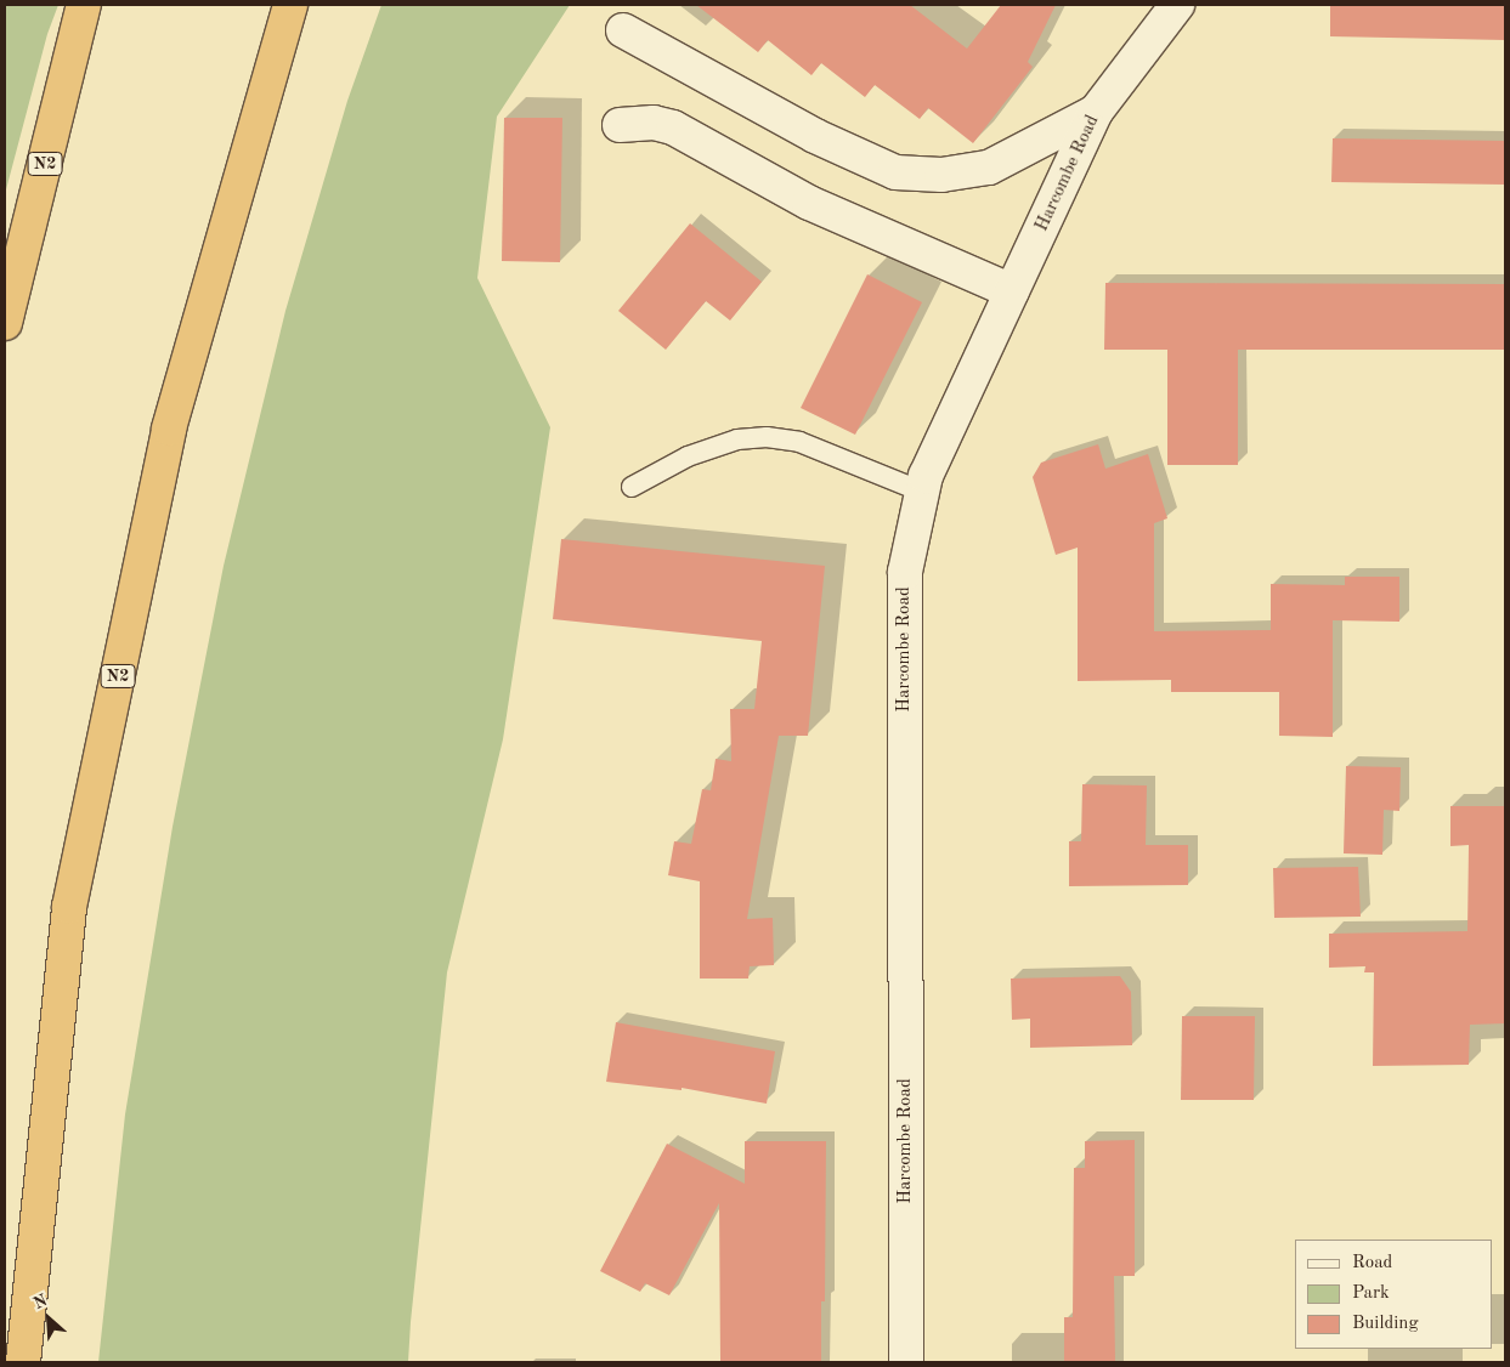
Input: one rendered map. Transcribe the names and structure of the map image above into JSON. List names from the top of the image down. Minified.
{"streets":{"highway":["N2"],"street":["Harcombe Road"]},"legend":["Road","Park","Building"],"north":"top left"}
